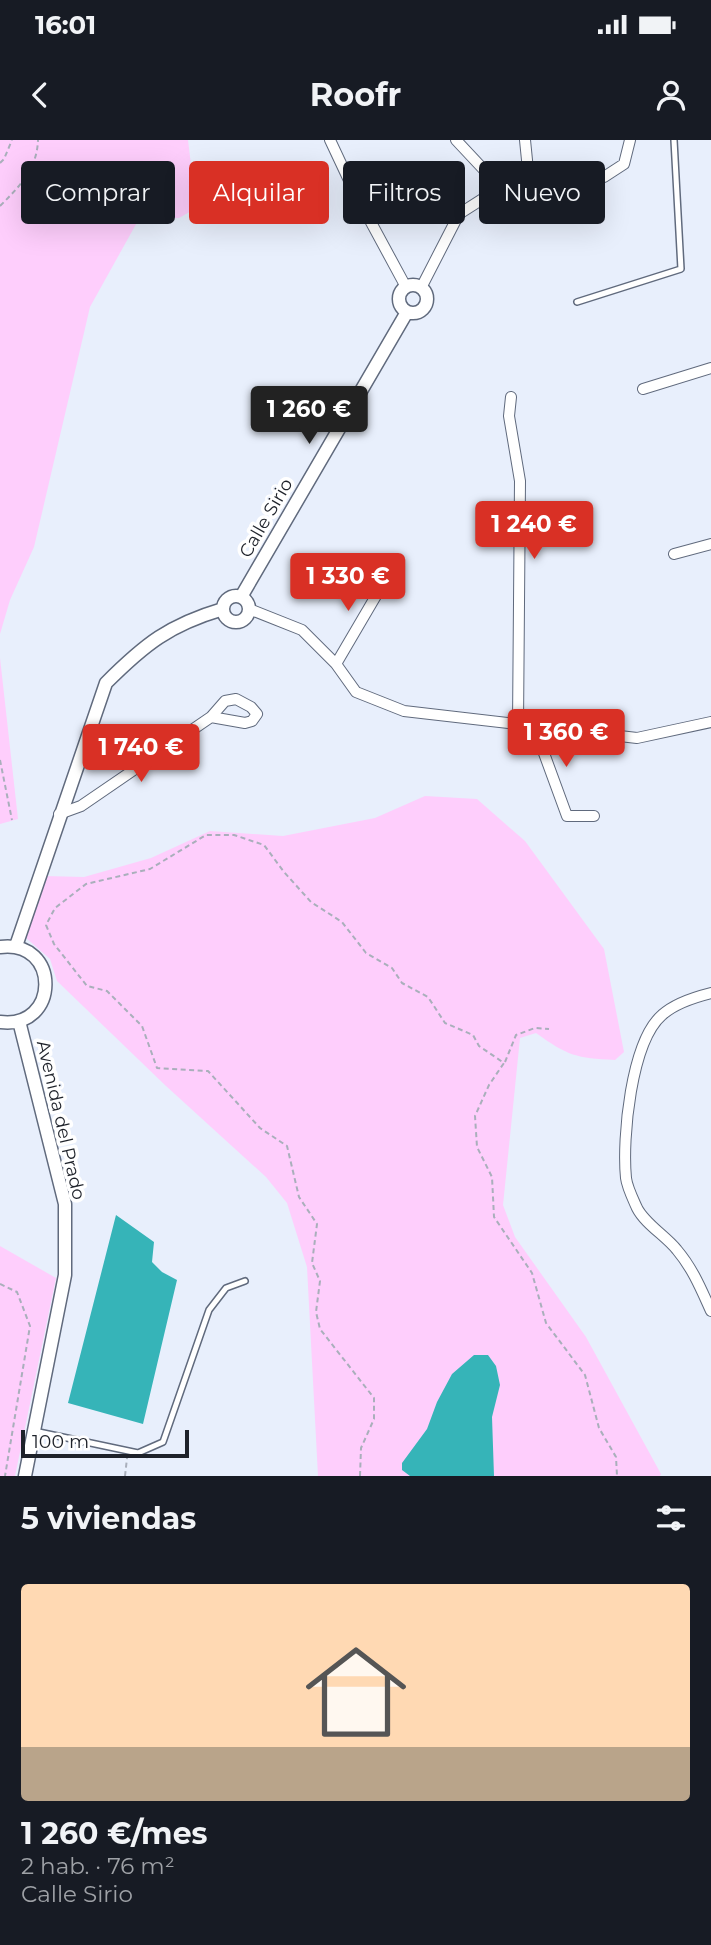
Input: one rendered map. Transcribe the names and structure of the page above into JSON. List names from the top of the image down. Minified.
{"streets":{"street":["Calle Sirio","Avenida del Prado"]},"scale_bar":"100 m","page":{"status":"16:01","header":"Roofr","chip":["Comprar","Alquilar","Filtros","Nuevo"],"price":["1 260 €","1 240 €","1 330 €","1 360 €","1 740 €"],"scale":"100 m","heading":"5 viviendas","list":[{"name":"1 260 €/mes","note":"2 hab. · 76 m² · Calle Sirio"}]}}
